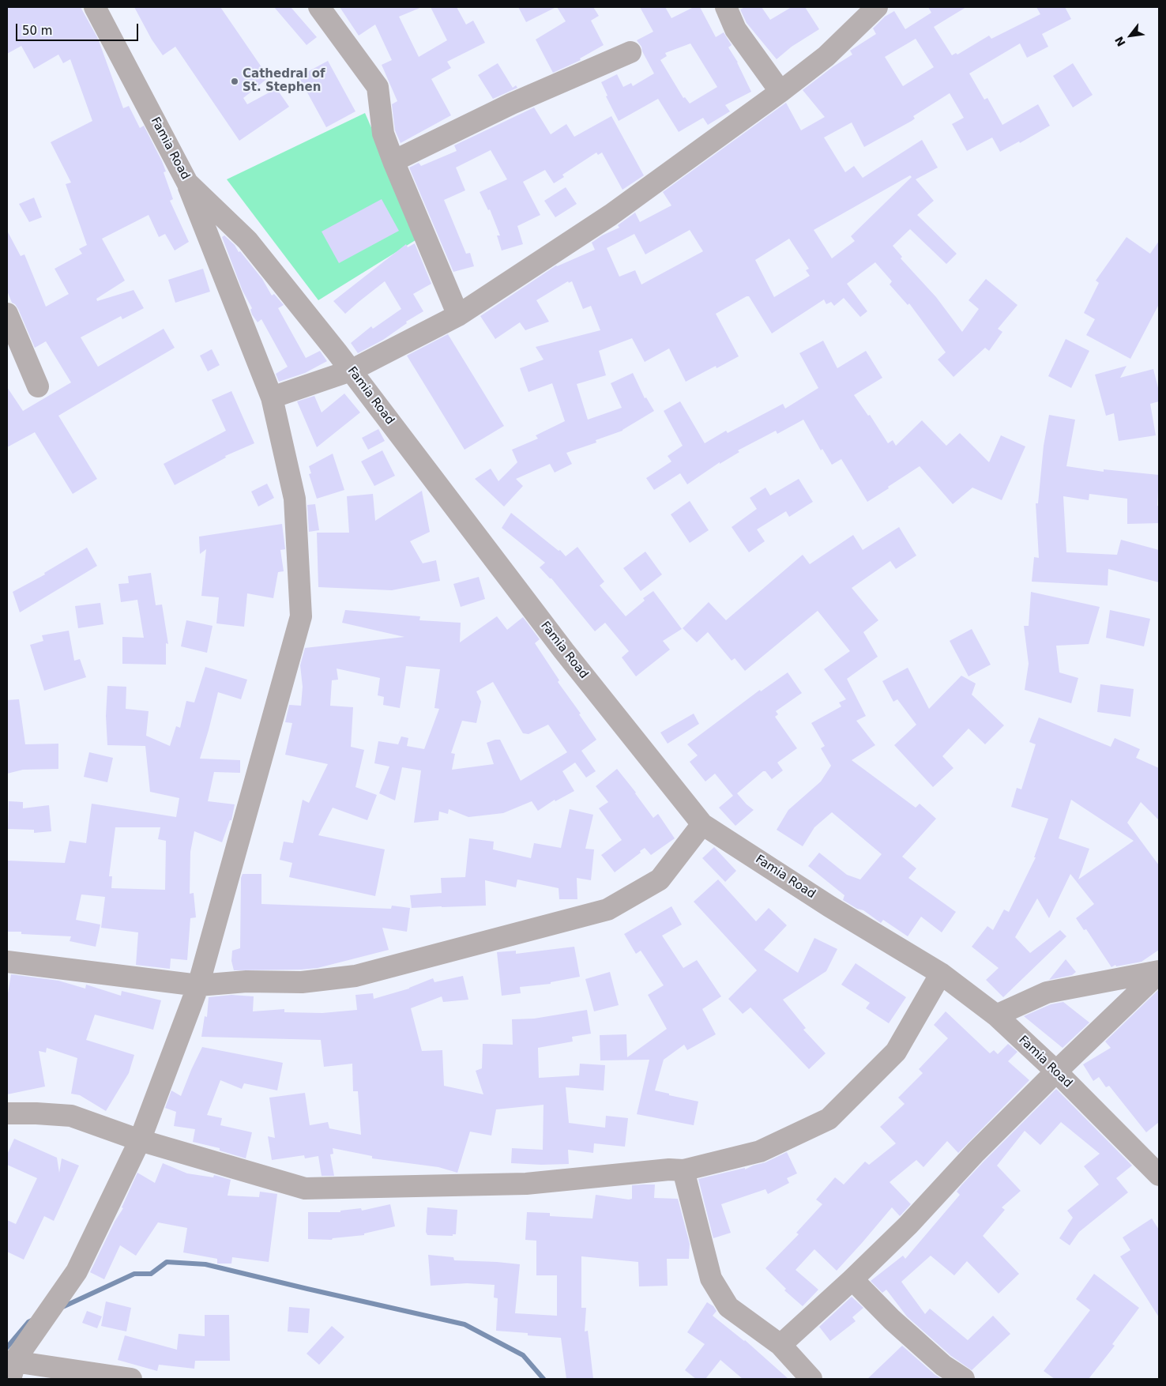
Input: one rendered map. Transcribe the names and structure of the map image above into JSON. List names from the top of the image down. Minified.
{"streets":{"street":["Famia Road"]},"places":["Cathedral of St. Stephen"],"scale_bar":"50 m","north":"bottom left"}
